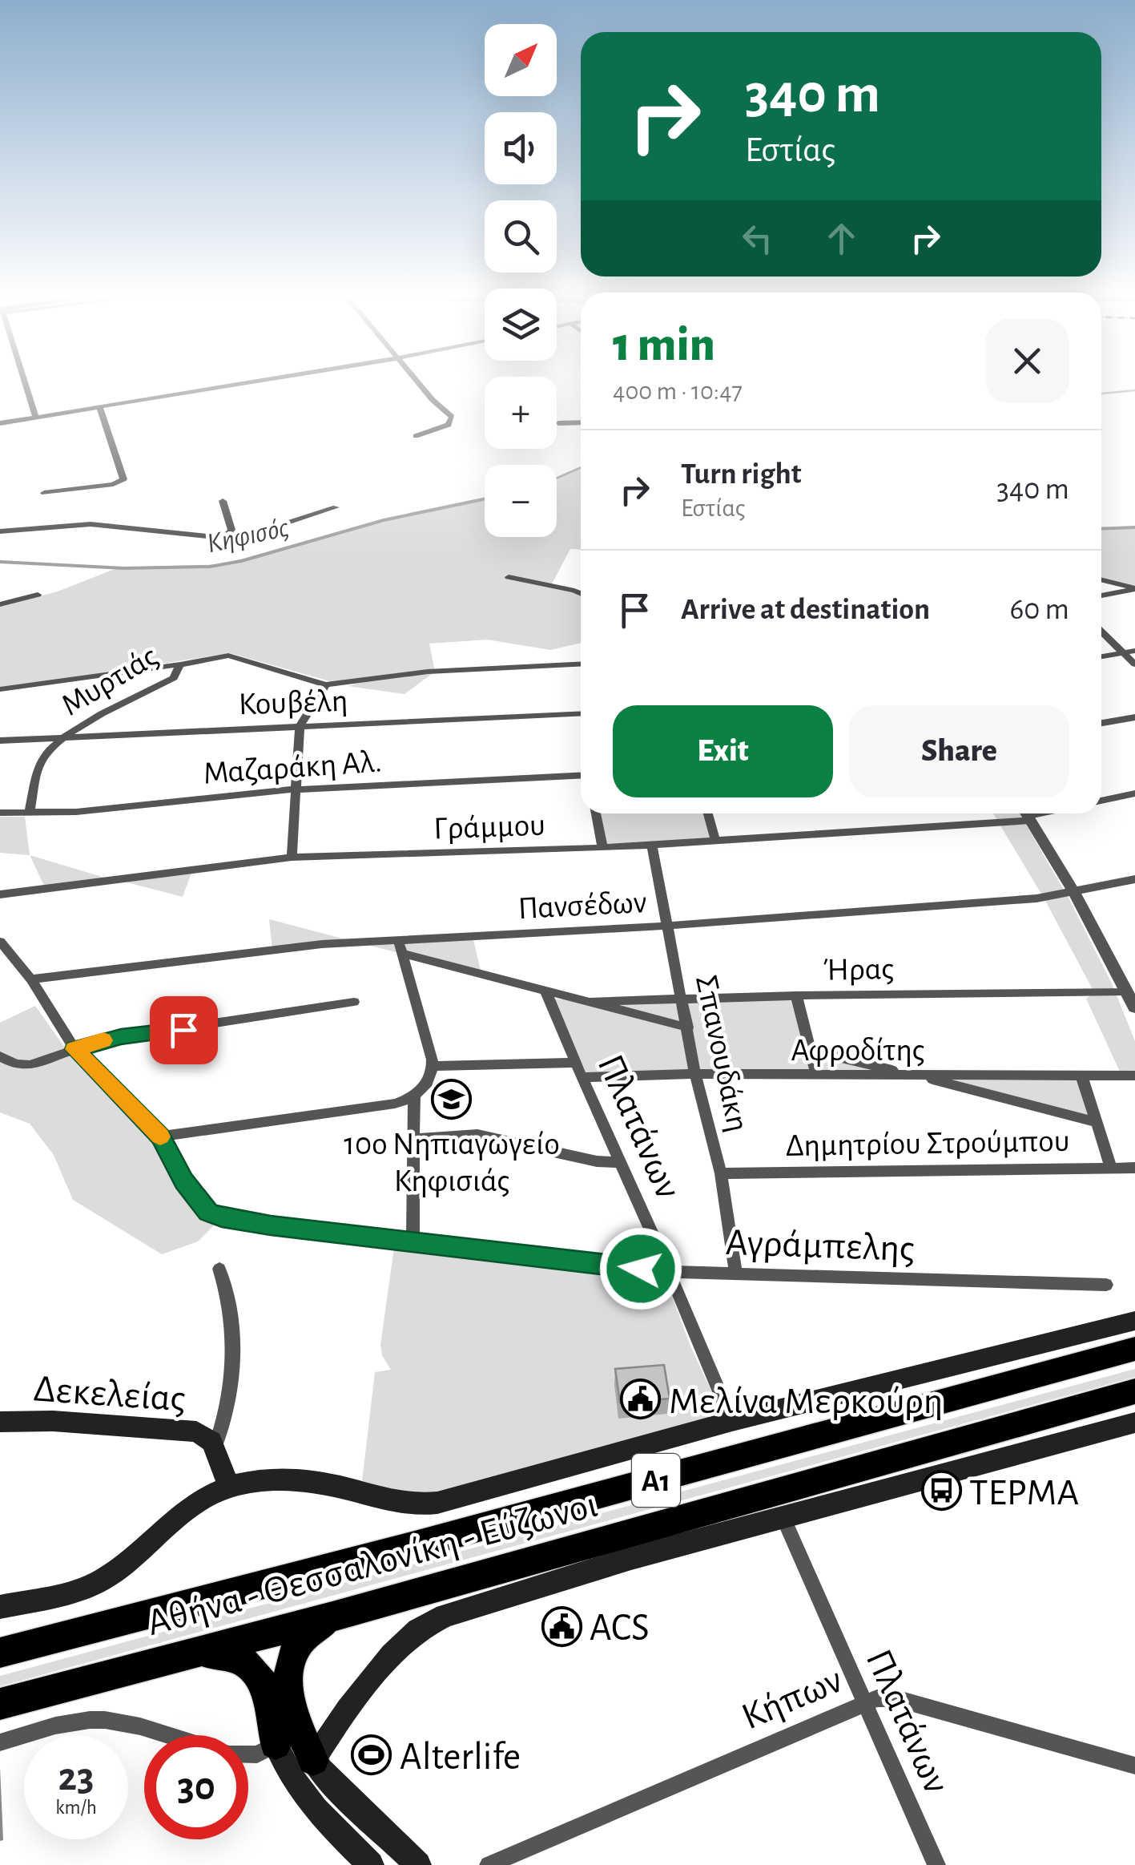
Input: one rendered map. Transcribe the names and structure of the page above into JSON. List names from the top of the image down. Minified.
{"streets":{"highway":["Α1","Αθήνα - Θεσσαλονίκη - Εύζωνοι"],"main road":["Δεκελείας"],"street":["Μυρτιάς","Κουβέλη","Μαζαράκη Αλ.","Γράμμου","Πανσέδων","Ήρας","Αφροδίτης","Σπανουδάκη","Πλατάνων","Δημητρίου Στρούμπου","Αγράμπελης","Κήπων"]},"crossings":[["Μυρτιάς","Κουβέλη"],["Μυρτιάς","Μαζαράκη Αλ."],["Γράμμου","Σπανουδάκη"],["Πανσέδων","Σπανουδάκη"],["Πανσέδων","Αγράμπελης"],["Ήρας","Σπανουδάκη"],["Ήρας","Πλατάνων"],["Αφροδίτης","Σπανουδάκη"],["Αφροδίτης","Πλατάνων"],["Σπανουδάκη","Δημητρίου Στρούμπου"],["Σπανουδάκη","Αγράμπελης"],["Πλατάνων","Αγράμπελης"],["Πλατάνων","Κήπων"]],"water":["Κηφισός"],"places":{"school or university":["10ο Νηπιαγωγείο Κηφισιάς"],"public building":["Μελίνα Μερκούρη","ACS"],"bus stop":["ΤΕΡΜΑ"],"sports":["Alterlife"]},"north":"top right","page":{"map_buttons":["+","−"],"turn":["340 m","Εστίας"],"heading":["1 min","400 m · 10:47"],"list":[{"name":"Turn right","note":"Εστίας","value":"340 m"},{"name":"Arrive at destination","value":"60 m"}],"buttons":["Exit","Share"],"speed":"23 km/h","limit":"30"}}
